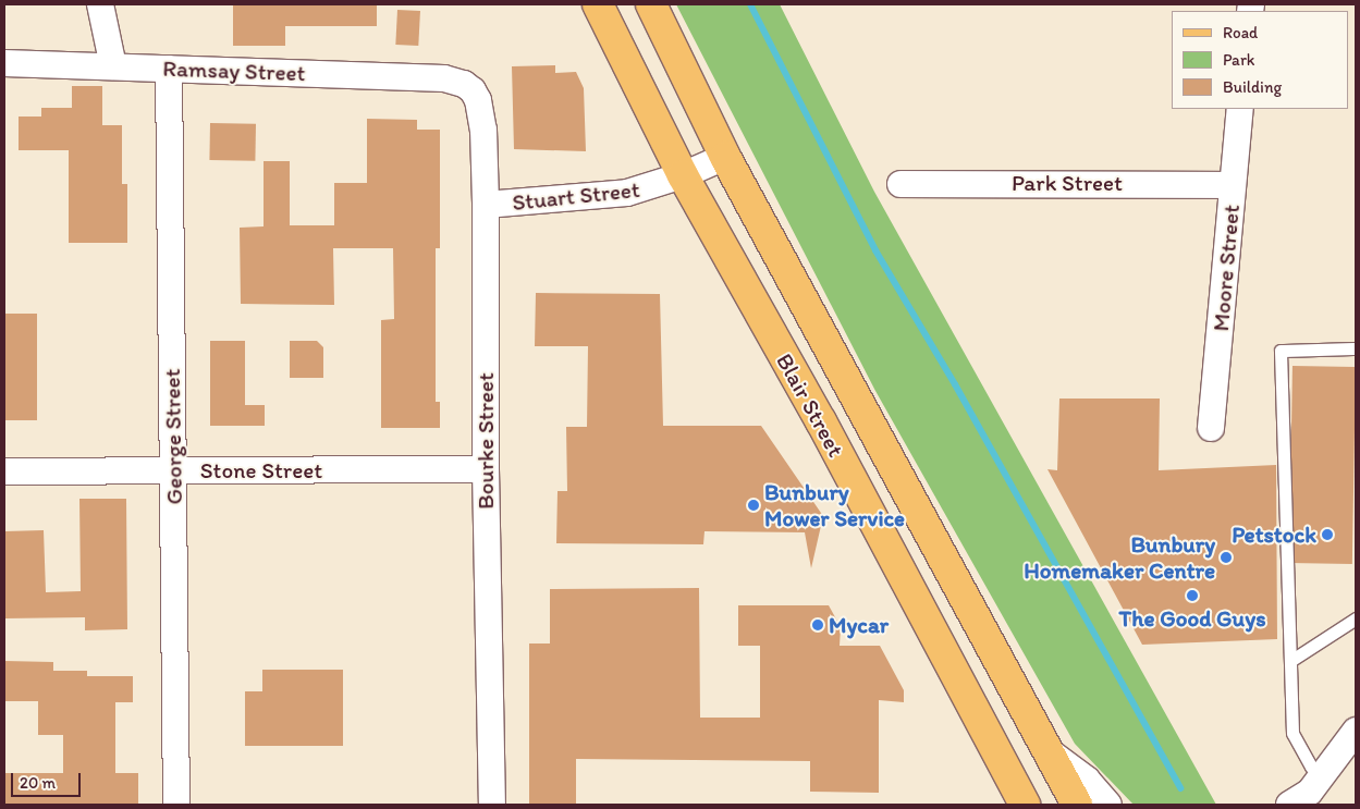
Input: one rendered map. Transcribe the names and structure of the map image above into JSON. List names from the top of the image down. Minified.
{"streets":{"main road":["Blair Street"],"street":["Ramsay Street","Park Street","Stuart Street","Moore Street","George Street","Bourke Street","Stone Street"]},"crossings":[["Ramsay Street","George Street"],["Ramsay Street","Bourke Street"],["Park Street","Moore Street"],["Stuart Street","Blair Street"],["Stuart Street","Bourke Street"],["George Street","Stone Street"],["Bourke Street","Stone Street"]],"places":["Bunbury Mower Service","Petstock","Bunbury Homemaker Centre","The Good Guys","Mycar"],"legend":["Road","Park","Building"],"scale_bar":"20 m"}
